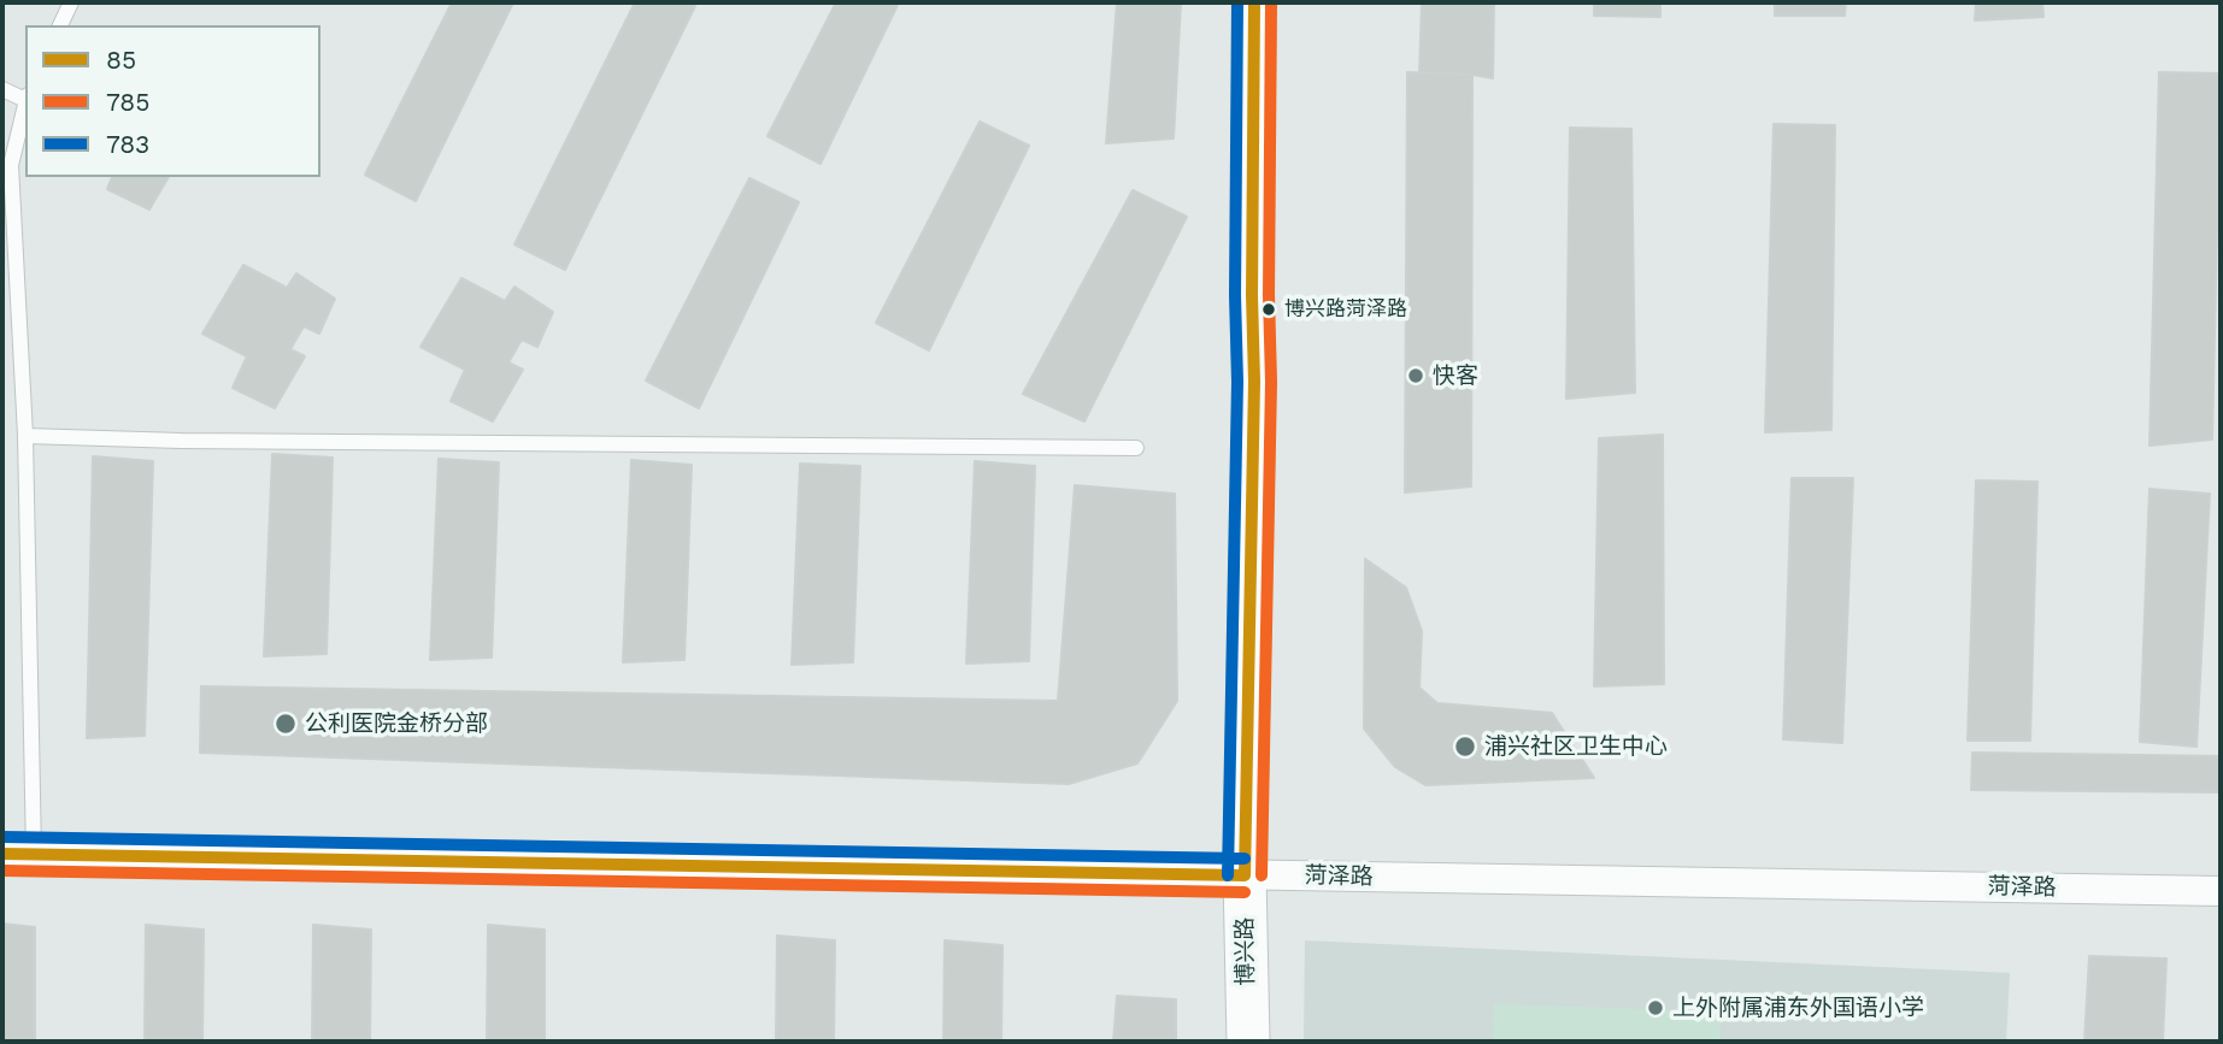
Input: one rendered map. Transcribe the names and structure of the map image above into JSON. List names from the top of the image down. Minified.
{"streets":{"street":["菏泽路","博兴路"]},"crossings":[["菏泽路","博兴路"]],"places":["博兴路菏泽路","快客","公利医院金桥分部","浦兴社区卫生中心","上外附属浦东外国语小学"],"lines":["transit line 85","transit line 785","transit line 783"],"legend":["85","785","783"]}
